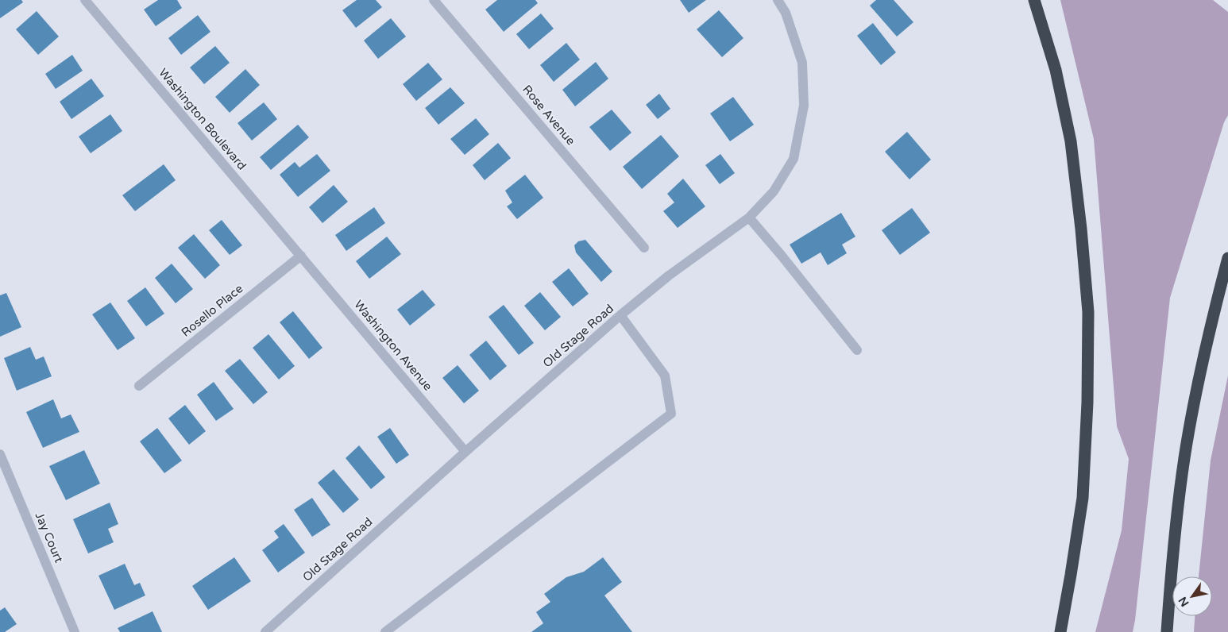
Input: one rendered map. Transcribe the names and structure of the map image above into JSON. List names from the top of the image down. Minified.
{"streets":{"street":["Rose Avenue","Washington Boulevard","Rosello Place","Old Stage Road","Washington Avenue","Jay Court"]},"crossings":[["Washington Boulevard","Rosello Place"],["Washington Boulevard","Washington Avenue"],["Rosello Place","Washington Avenue"],["Old Stage Road","Washington Avenue"]],"north":"bottom left"}
